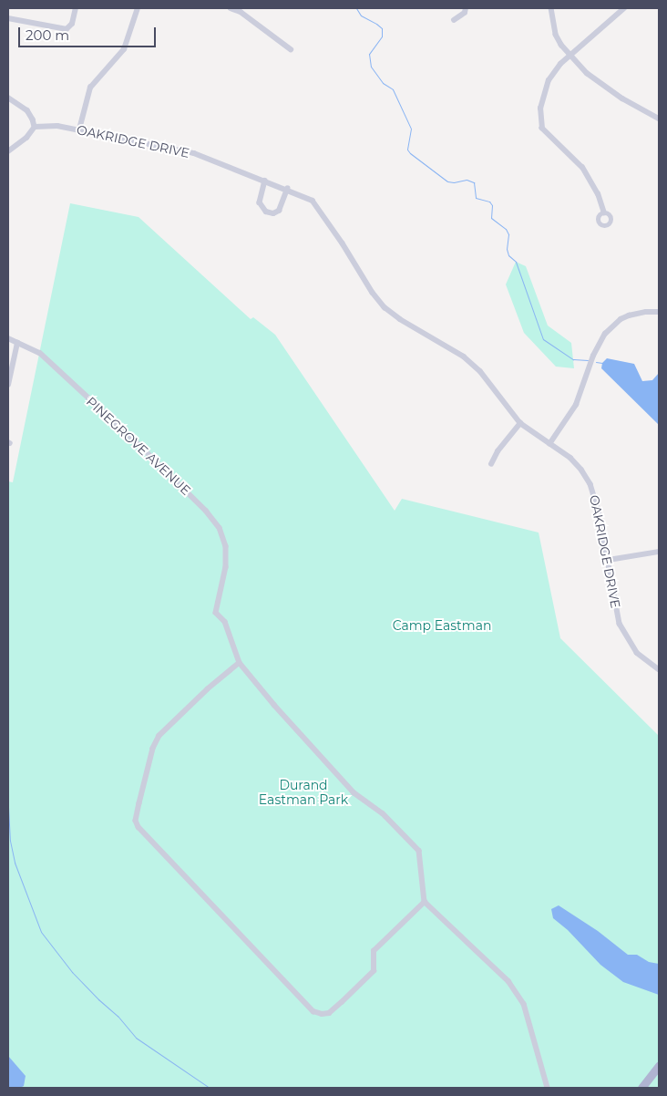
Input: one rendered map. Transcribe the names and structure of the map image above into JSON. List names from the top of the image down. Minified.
{"streets":{"street":["OAKRIDGE DRIVE","PINEGROVE AVENUE"]},"parks":["Camp Eastman","Durand Eastman Park"],"scale_bar":"200 m"}
